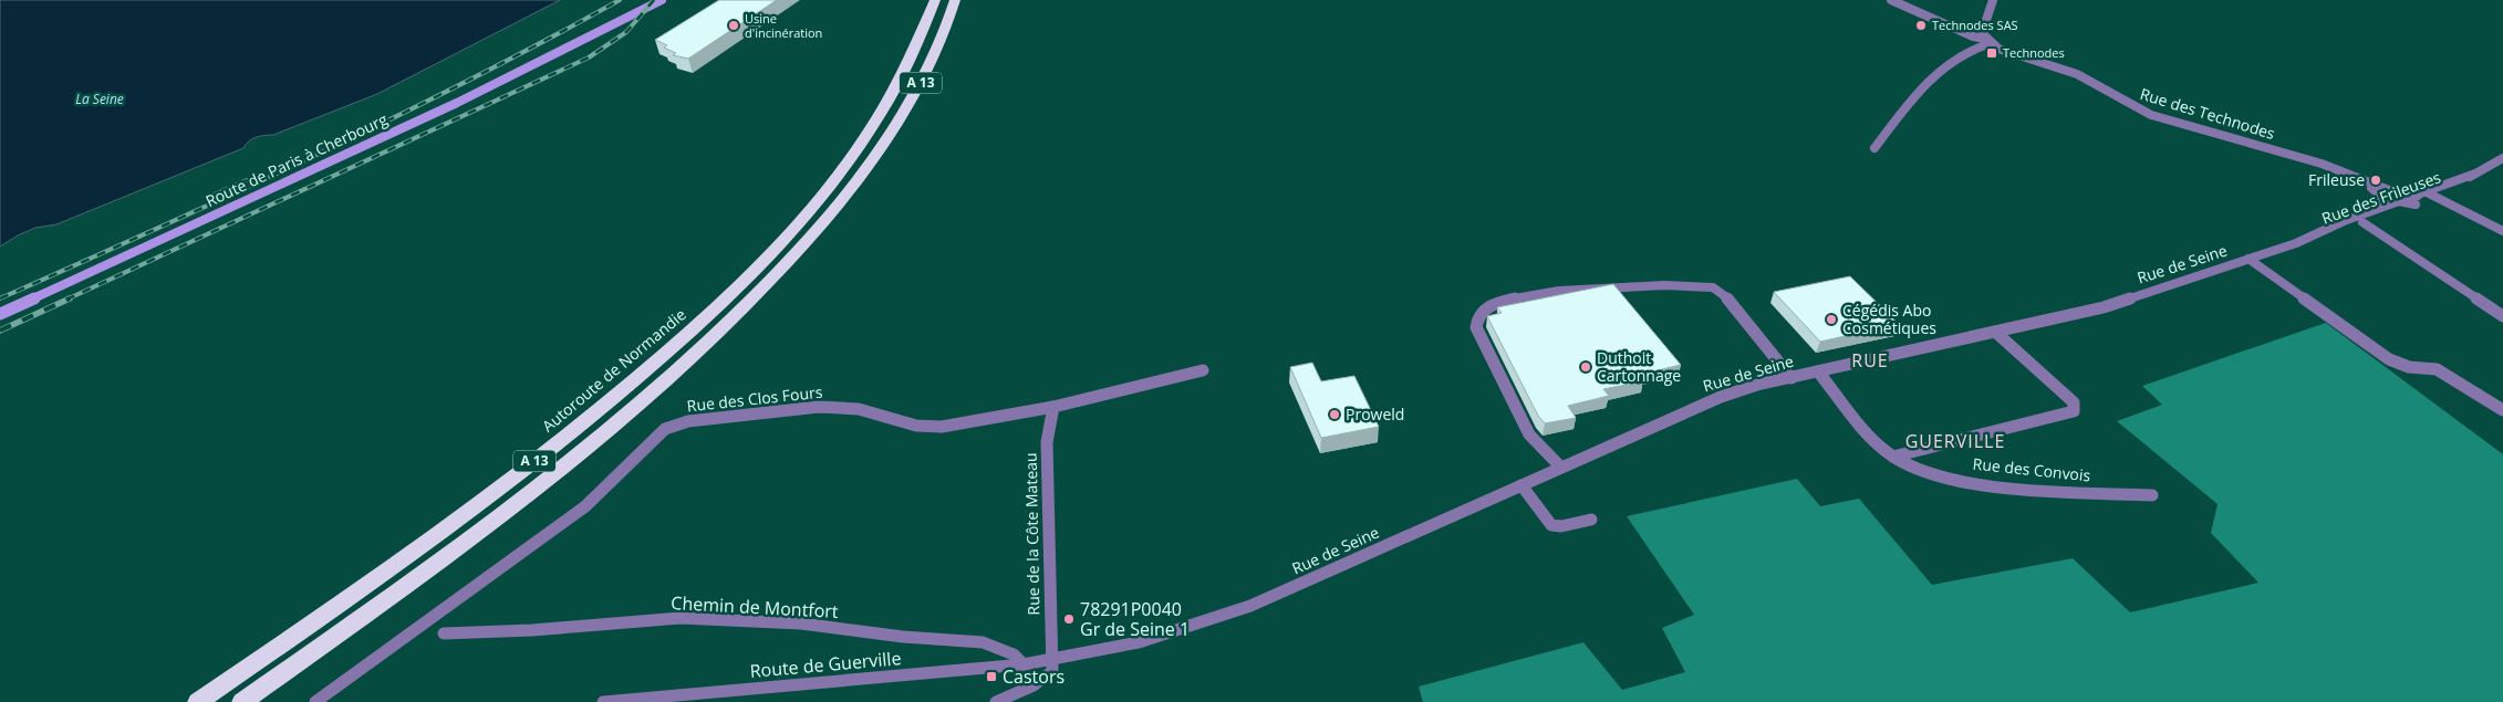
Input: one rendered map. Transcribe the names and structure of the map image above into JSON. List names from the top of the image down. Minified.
{"streets":{"highway":["A 13","Autoroute de Normandie"],"main road":["Route de Paris à Cherbourg"],"street":["Rue des Technodes","Rue des Frileuses","Rue de Seine","Rue des Clos Fours","Rue des Convois","Rue de la Côte Mateau","Chemin de Montfort","Route de Guerville"]},"crossings":[["Rue des Technodes","Rue des Frileuses"],["Rue des Frileuses","Rue de Seine"],["Rue de Seine","Rue des Convois"],["Rue de Seine","Rue de la Côte Mateau"],["Rue de Seine","Route de Guerville"],["Rue des Clos Fours","Rue de la Côte Mateau"],["Rue de la Côte Mateau","Route de Guerville"],["Chemin de Montfort","Route de Guerville"]],"districts":["RUE","GUERVILLE"],"water":["La Seine"],"places":{"other":["Usine d'incinération","Technodes SAS","Frileuse","Cégédis Abo Cosmétiques","Duthoit Cartonnage","Proweld","78291P0040 Gr de Seine 1"],"transit":["Technodes","Castors"]}}
